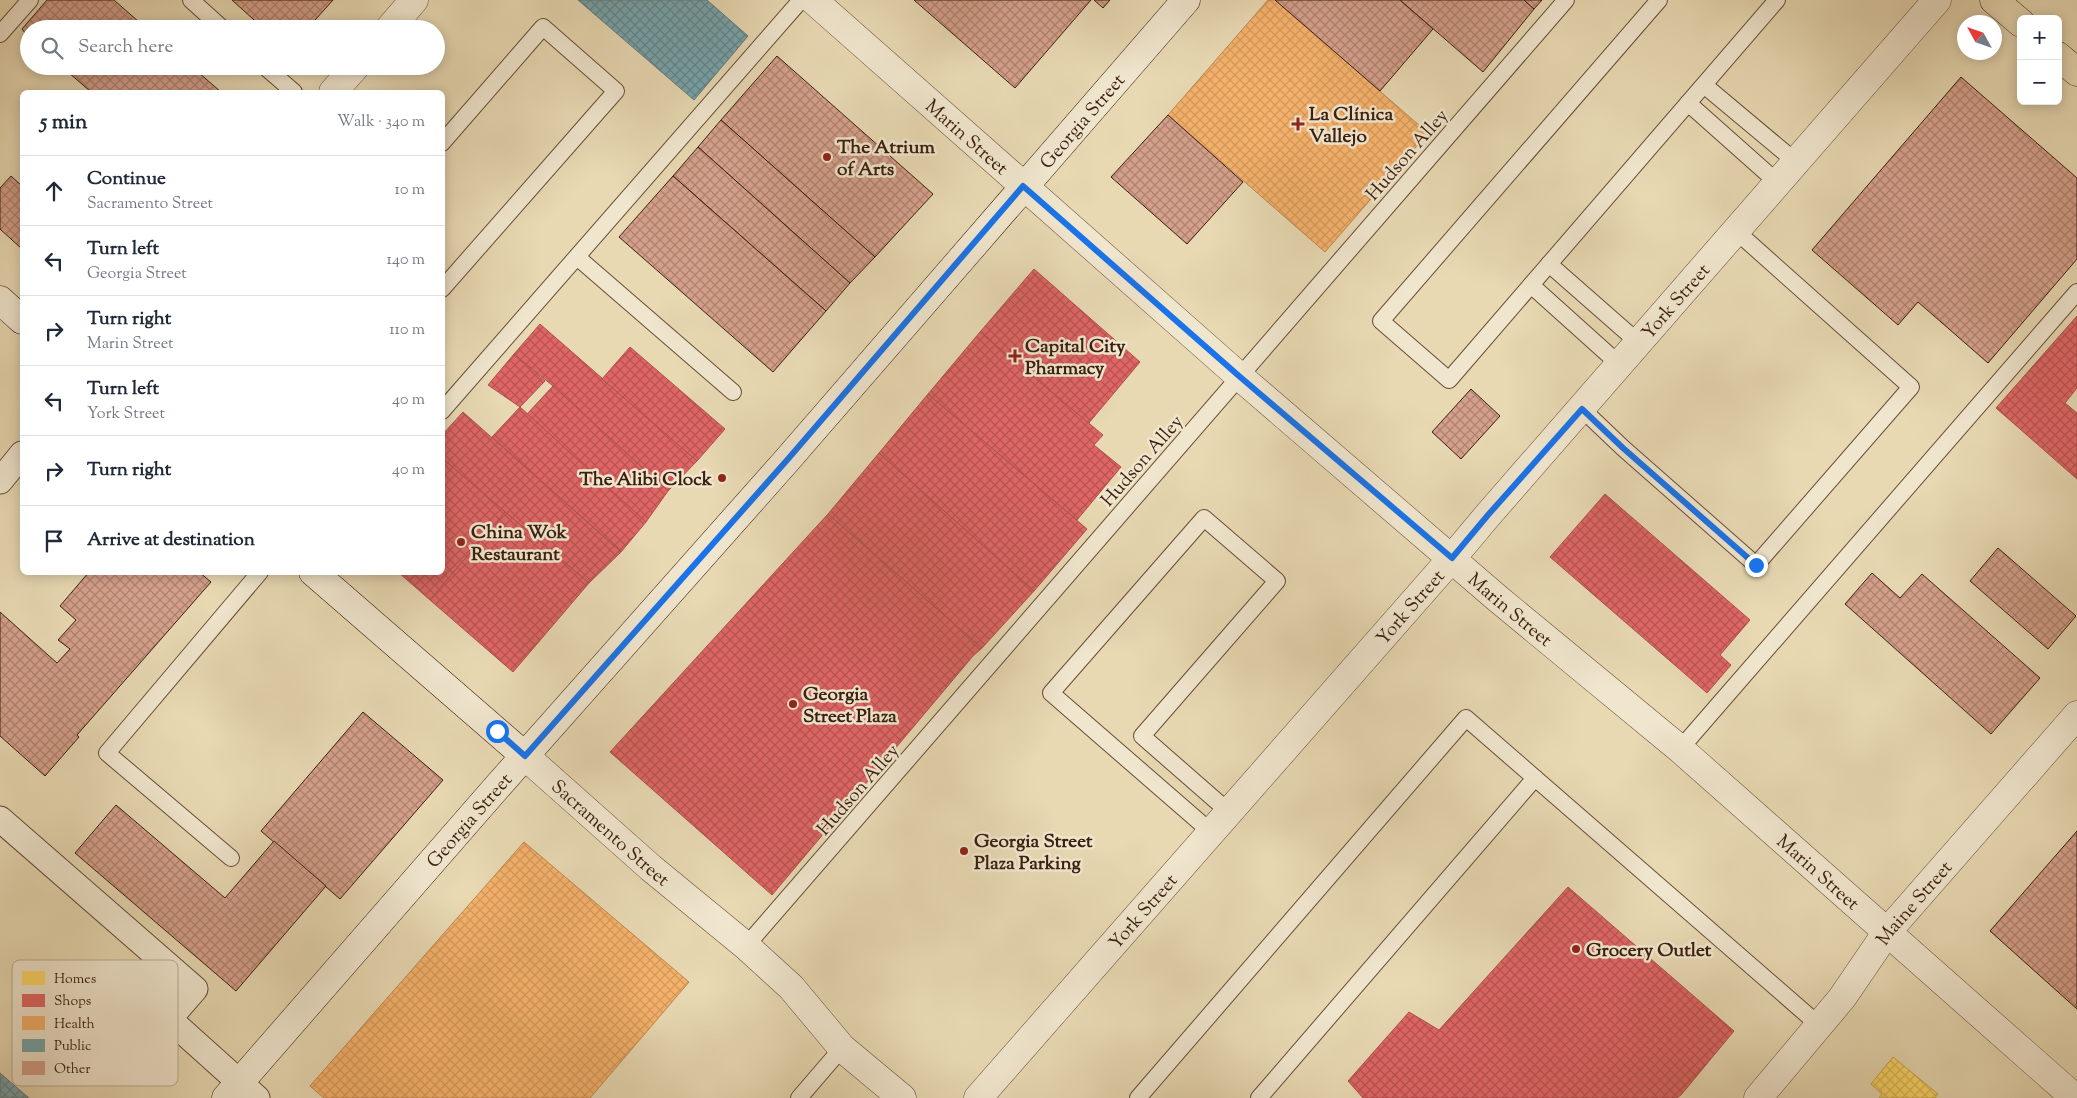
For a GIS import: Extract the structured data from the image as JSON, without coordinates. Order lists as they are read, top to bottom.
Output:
{
  "streets": {
    "street": [
      "Georgia Street",
      "Marin Street",
      "York Street",
      "Sacramento Street",
      "Maine Street"
    ],
    "lane": ["Hudson Alley"]
  },
  "crossings": [
    ["Georgia Street", "Marin Street"],
    ["Georgia Street", "Sacramento Street"],
    ["Marin Street", "Hudson Alley"],
    ["Marin Street", "York Street"],
    ["Marin Street", "Maine Street"],
    ["Hudson Alley", "Sacramento Street"]
  ],
  "places": {
    "health": ["La Clínica Vallejo", "Capital City Pharmacy"],
    "other": [
      "The Atrium of Arts",
      "The Alibi Clock",
      "China Wok Restaurant",
      "Georgia Street Plaza",
      "Georgia Street Plaza Parking",
      "Grocery Outlet"
    ]
  },
  "legend": [
    "Homes",
    "Shops",
    "Health",
    "Public",
    "Other"
  ],
  "north": "top left",
  "page": {
    "map_buttons": ["+", "−"],
    "search": "Search here",
    "heading": ["5 min", "Walk · 340 m"],
    "list": [
      ["Continue", "Sacramento Street", "10 m"],
      ["Turn left", "Georgia Street", "140 m"],
      ["Turn right", "Marin Street", "110 m"],
      ["Turn left", "York Street", "40 m"],
      ["Turn right", "40 m"],
      "Arrive at destination"
    ]
  }
}
